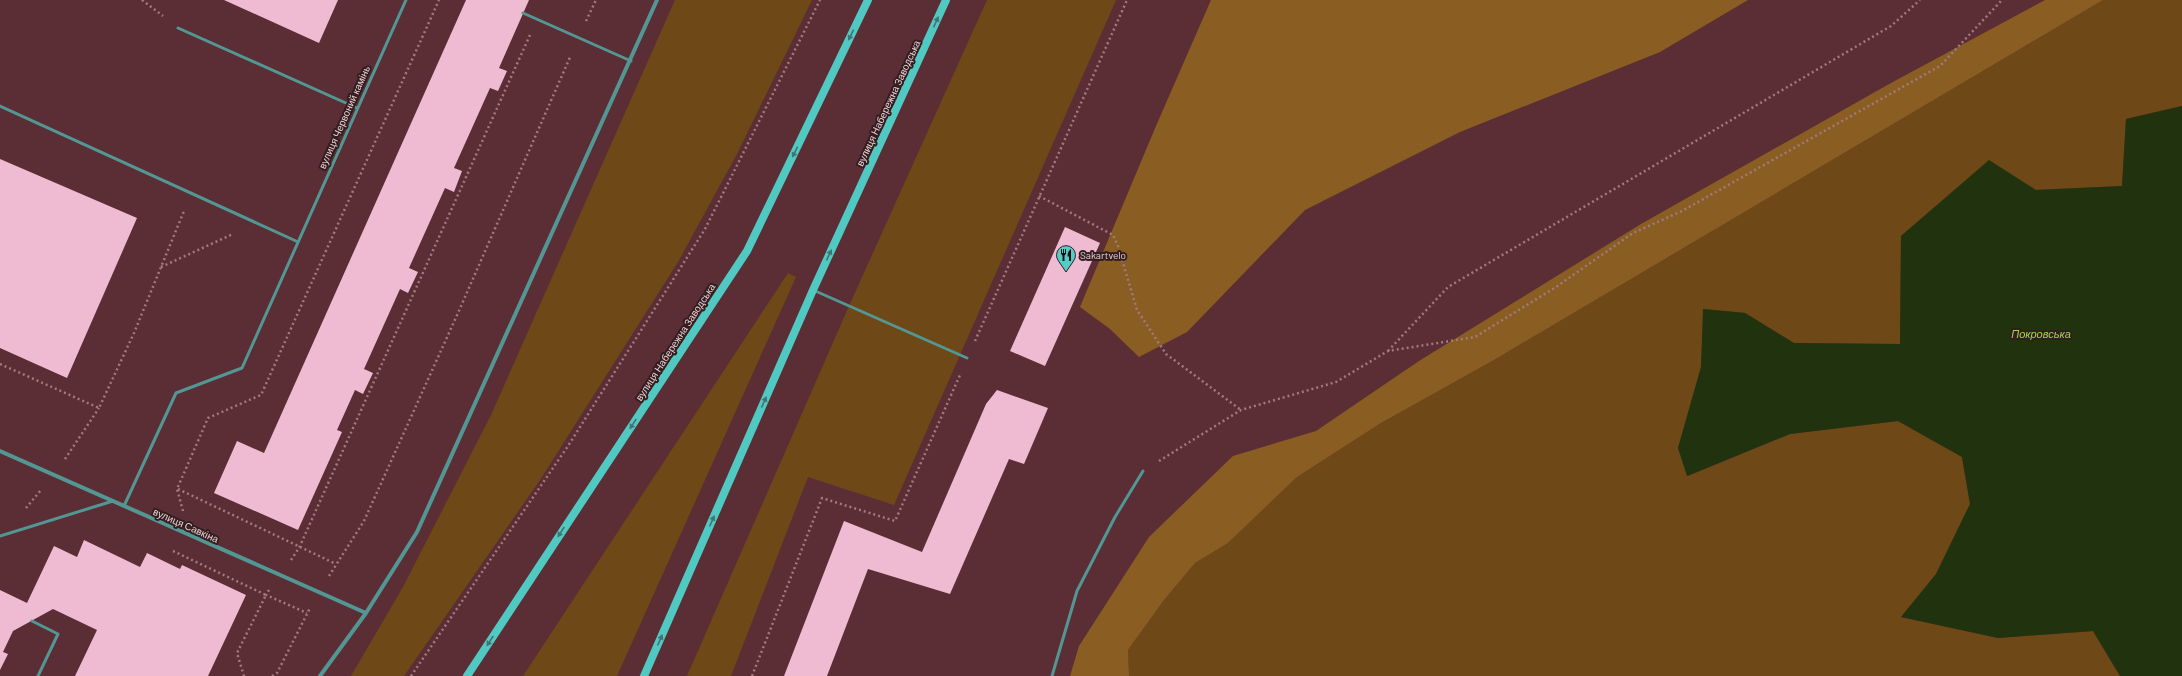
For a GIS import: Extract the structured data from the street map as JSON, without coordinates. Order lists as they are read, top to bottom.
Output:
{
  "streets": {
    "main road": ["вулиця Набережна Заводська"],
    "street": ["вулиця Савкіна"],
    "lane": ["вулиця Червоний камінь"]
  },
  "crossings": [
    ["вулиця Червоний камінь", "вулиця Савкіна"]
  ],
  "water": ["Покровська"],
  "places": {
    "restaurant": ["Sakartvelo"]
  }
}
